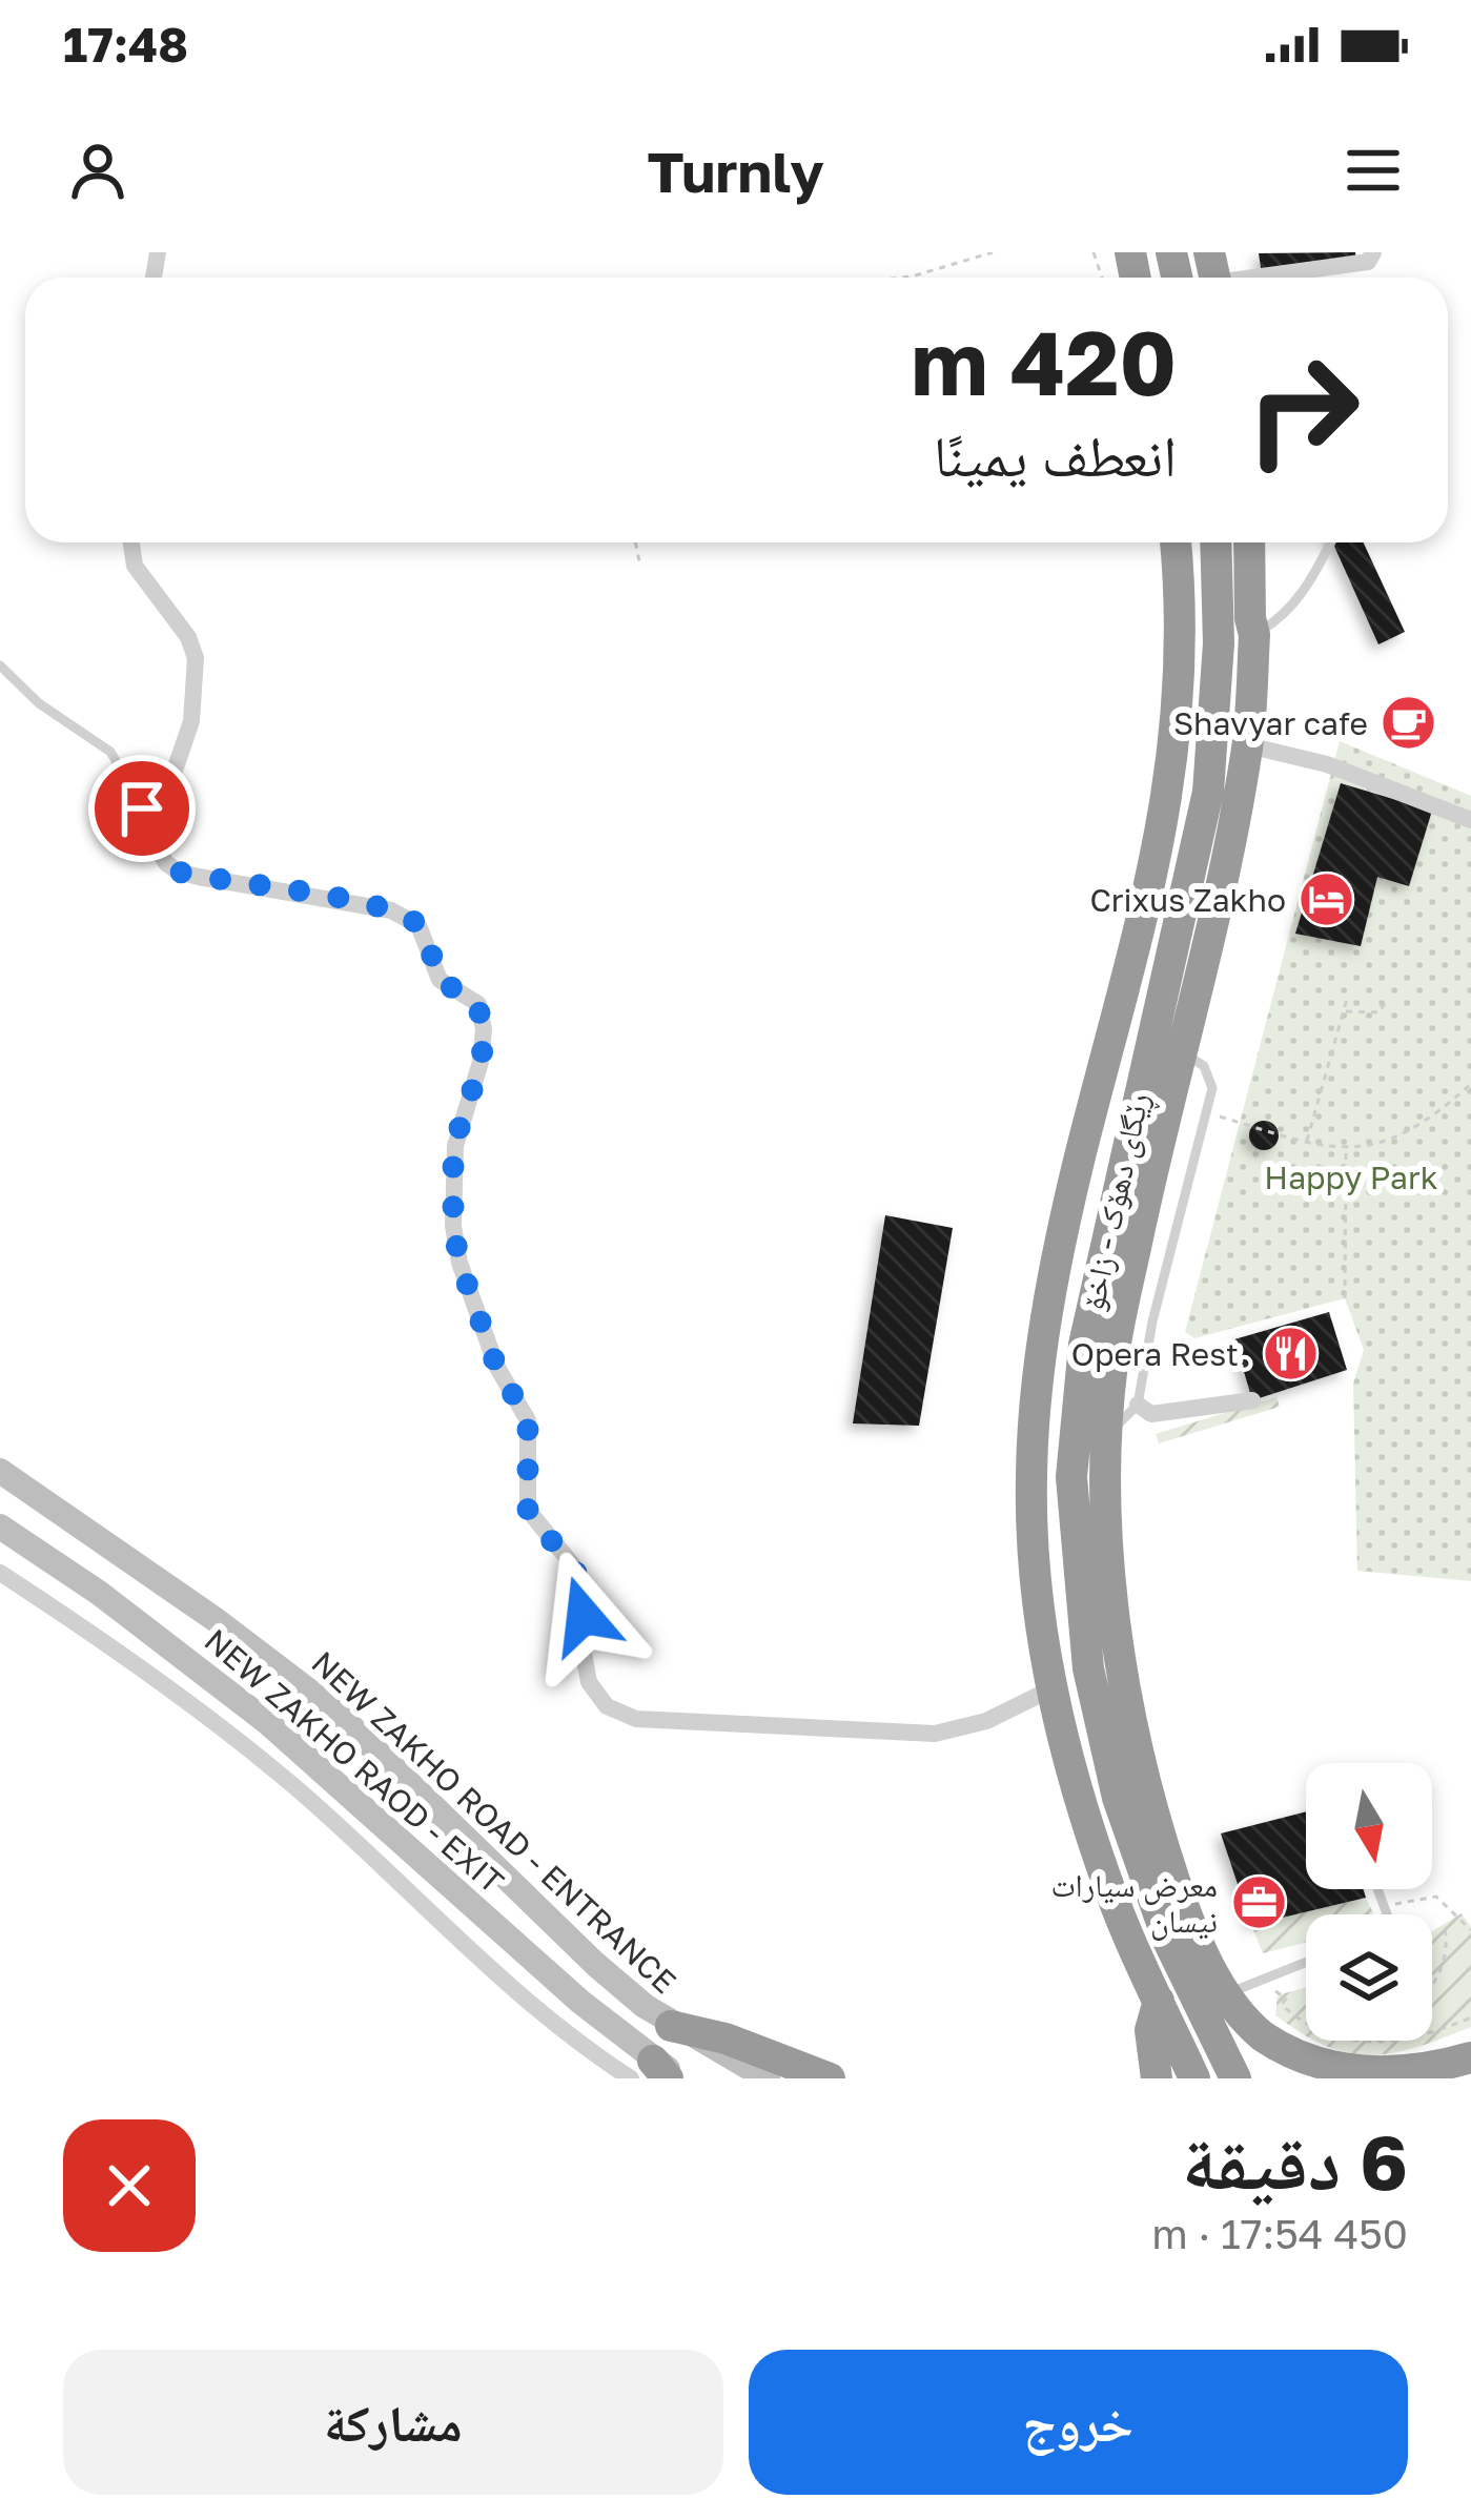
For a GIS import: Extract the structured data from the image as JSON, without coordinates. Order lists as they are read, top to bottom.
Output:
{
  "streets": {
    "highway": ["ڕێگای دهۆک - زاخۆ"],
    "main road": ["NEW ZAKHO RAOD - EXIT", "NEW ZAKHO ROAD - ENTRANCE"]
  },
  "parks": ["Happy Park"],
  "places": {
    "cafe": ["Shavyar cafe"],
    "hotel": ["Crixus Zakho"],
    "restaurant": ["Opera Rest."],
    "office": ["معرض سيارات نيسان"]
  },
  "north": "bottom",
  "page": {
    "status": "17:48",
    "header": "Turnly",
    "turn": ["420 m", "انعطف يمينًا"],
    "heading": ["6 دقيقة", "450 m · 17:54"],
    "buttons": ["خروج", "مشاركة"]
  }
}
